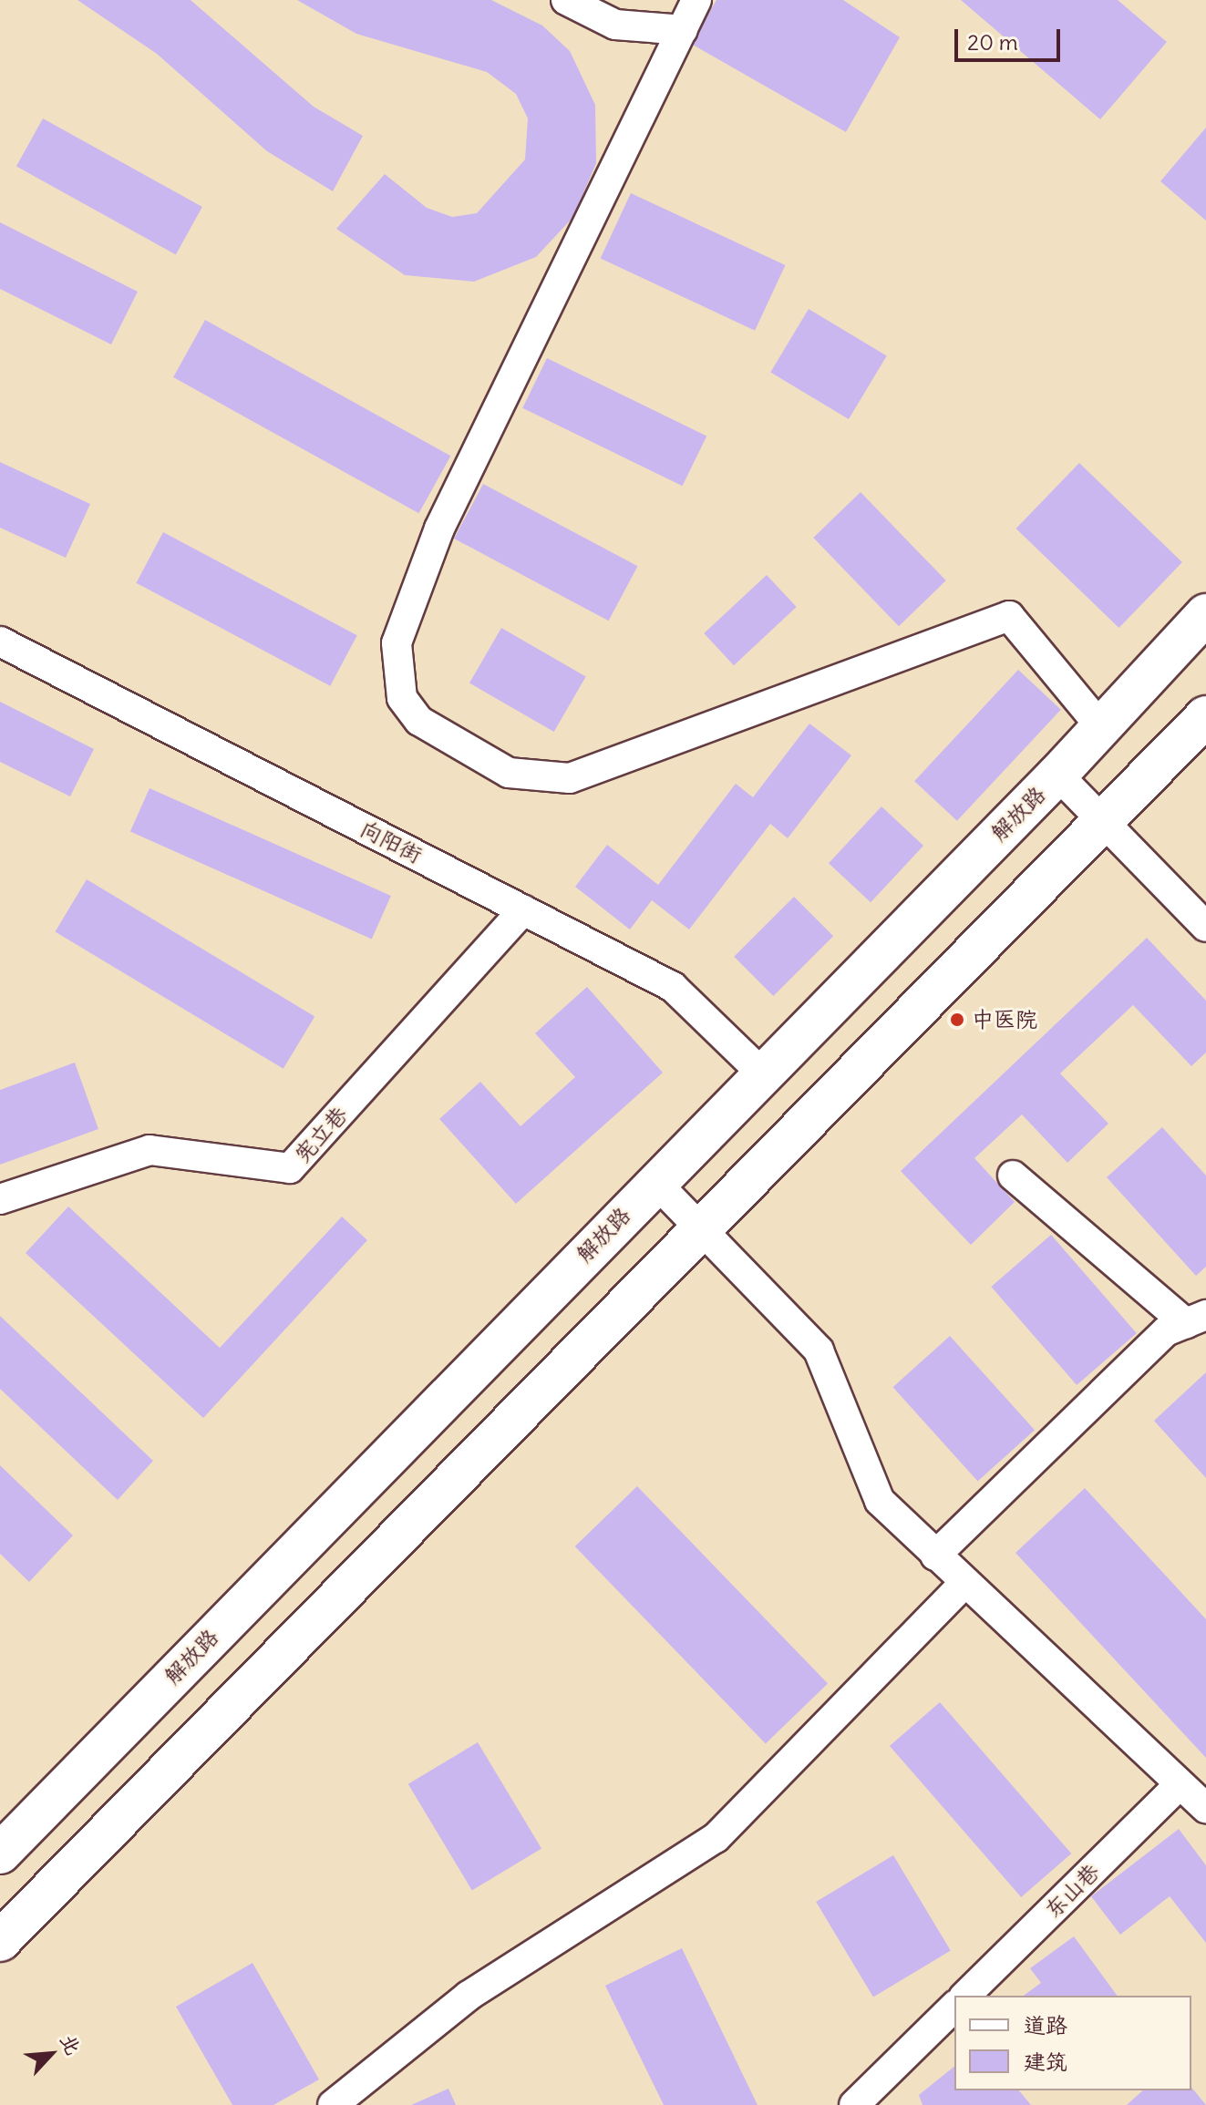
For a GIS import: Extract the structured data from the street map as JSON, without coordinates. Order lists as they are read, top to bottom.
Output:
{
  "streets": {
    "main road": ["解放路"],
    "street": ["向阳街", "宪立巷", "东山巷"]
  },
  "crossings": [
    ["解放路", "向阳街"],
    ["向阳街", "宪立巷"]
  ],
  "places": ["中医院"],
  "legend": ["道路", "建筑"],
  "scale_bar": "20 m",
  "north": "top right"
}
